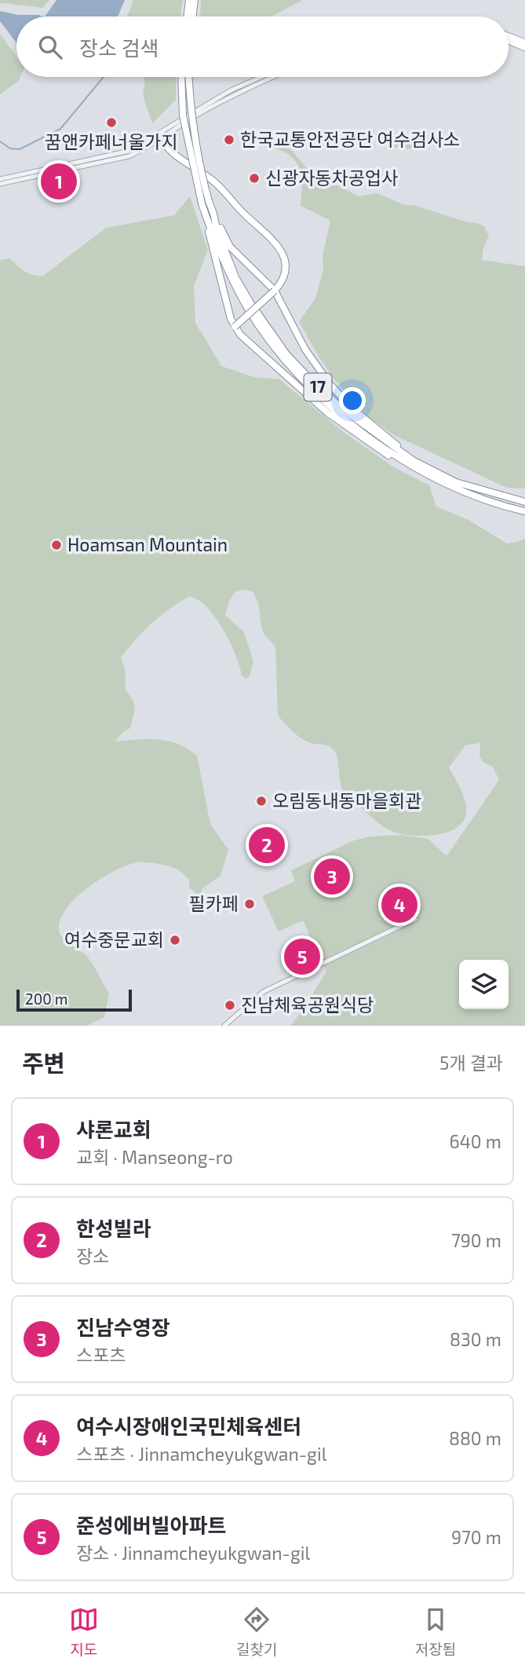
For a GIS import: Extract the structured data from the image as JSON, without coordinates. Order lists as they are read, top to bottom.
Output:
{
  "streets": {
    "highway": ["17"]
  },
  "places": [
    "꿈앤카페너울가지",
    "한국교통안전공단 여수검사소",
    "신광자동차공업사",
    "Hoamsan Mountain",
    "오림동내동마을회관",
    "필카페",
    "여수중문교회",
    "진남체육공원식당"
  ],
  "scale_bar": "200 m",
  "page": {
    "search": "장소 검색",
    "pins": [
      "1",
      "2",
      "3",
      "4",
      "5"
    ],
    "scale": "200 m",
    "heading": ["주변", "5개 결과"],
    "list": [
      {
        "mark": "1",
        "name": "샤론교회",
        "note": "교회 · Manseong-ro",
        "value": "640 m"
      },
      {
        "mark": "2",
        "name": "한성빌라",
        "note": "장소",
        "value": "790 m"
      },
      {
        "mark": "3",
        "name": "진남수영장",
        "note": "스포츠",
        "value": "830 m"
      },
      {
        "mark": "4",
        "name": "여수시장애인국민체육센터",
        "note": "스포츠 · Jinnamcheyukgwan-gil",
        "value": "880 m"
      },
      {
        "mark": "5",
        "name": "준성에버빌아파트",
        "note": "장소 · Jinnamcheyukgwan-gil",
        "value": "970 m"
      }
    ],
    "nav": ["지도", "길찾기", "저장됨"]
  }
}
